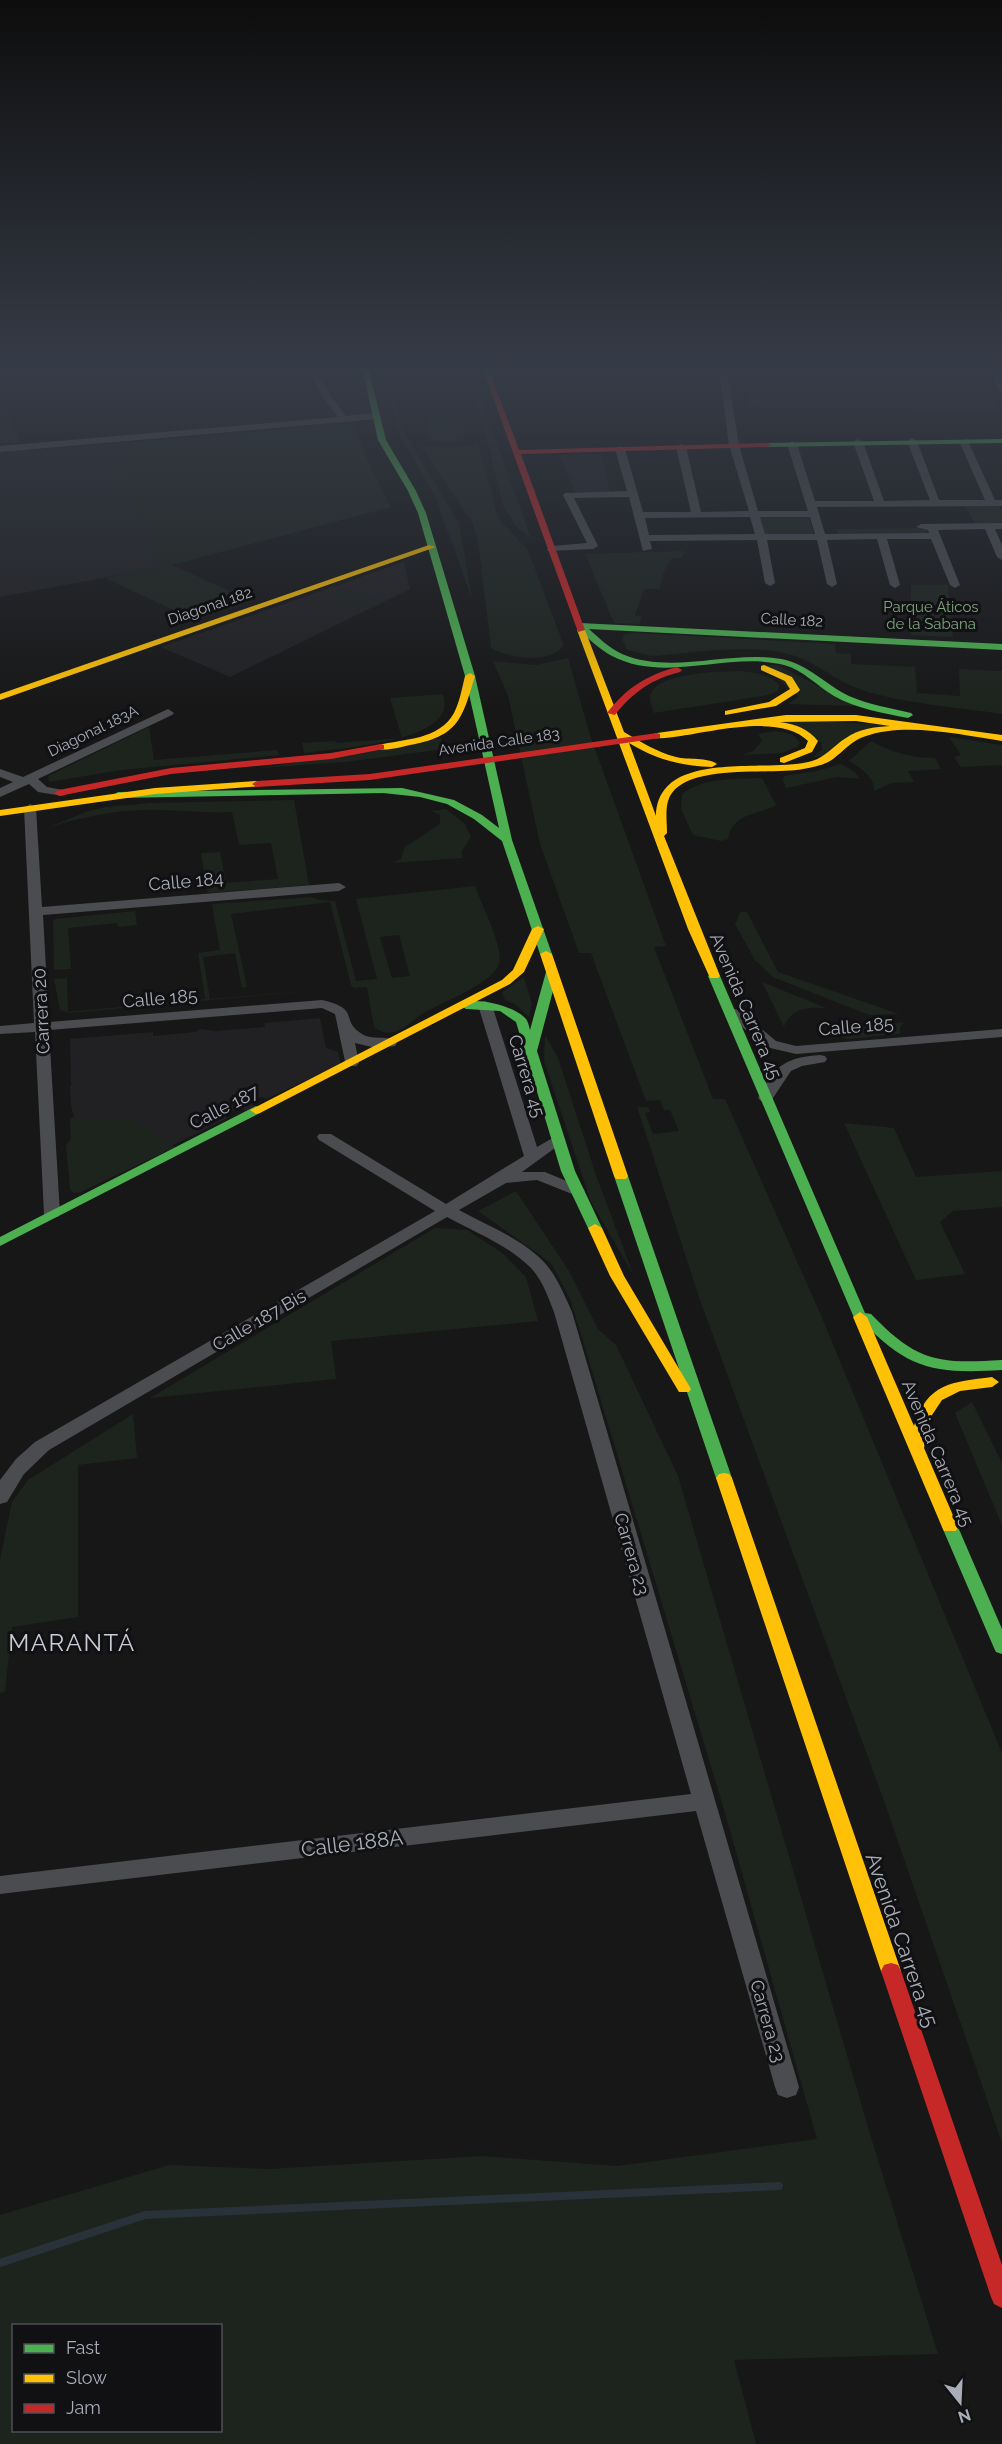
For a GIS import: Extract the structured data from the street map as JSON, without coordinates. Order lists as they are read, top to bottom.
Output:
{
  "streets": {
    "main road": [
      "Diagonal 182",
      "Calle 182",
      "Avenida Calle 183",
      "Avenida Carrera 45",
      "Calle 187"
    ],
    "street": [
      "Diagonal 183A",
      "Calle 184",
      "Calle 185",
      "Carrera 20",
      "Carrera 45",
      "Calle 187 Bis",
      "Carrera 23",
      "Calle 188A"
    ]
  },
  "crossings": [
    ["Diagonal 182", "Avenida Carrera 45"],
    ["Calle 182", "Avenida Carrera 45"],
    ["Avenida Calle 183", "Carrera 20"],
    ["Calle 184", "Carrera 20"],
    ["Calle 185", "Avenida Carrera 45"],
    ["Calle 185", "Carrera 20"],
    ["Avenida Carrera 45", "Calle 187"],
    ["Avenida Carrera 45", "Calle 187 Bis"],
    ["Carrera 20", "Calle 187"],
    ["Carrera 45", "Calle 187"],
    ["Carrera 45", "Calle 187 Bis"],
    ["Calle 187 Bis", "Carrera 23"],
    ["Carrera 23", "Calle 188A"]
  ],
  "districts": ["MARANTÁ"],
  "parks": ["Parque Áticos de la Sabana"],
  "legend": ["Fast", "Slow", "Jam"],
  "north": "bottom"
}
